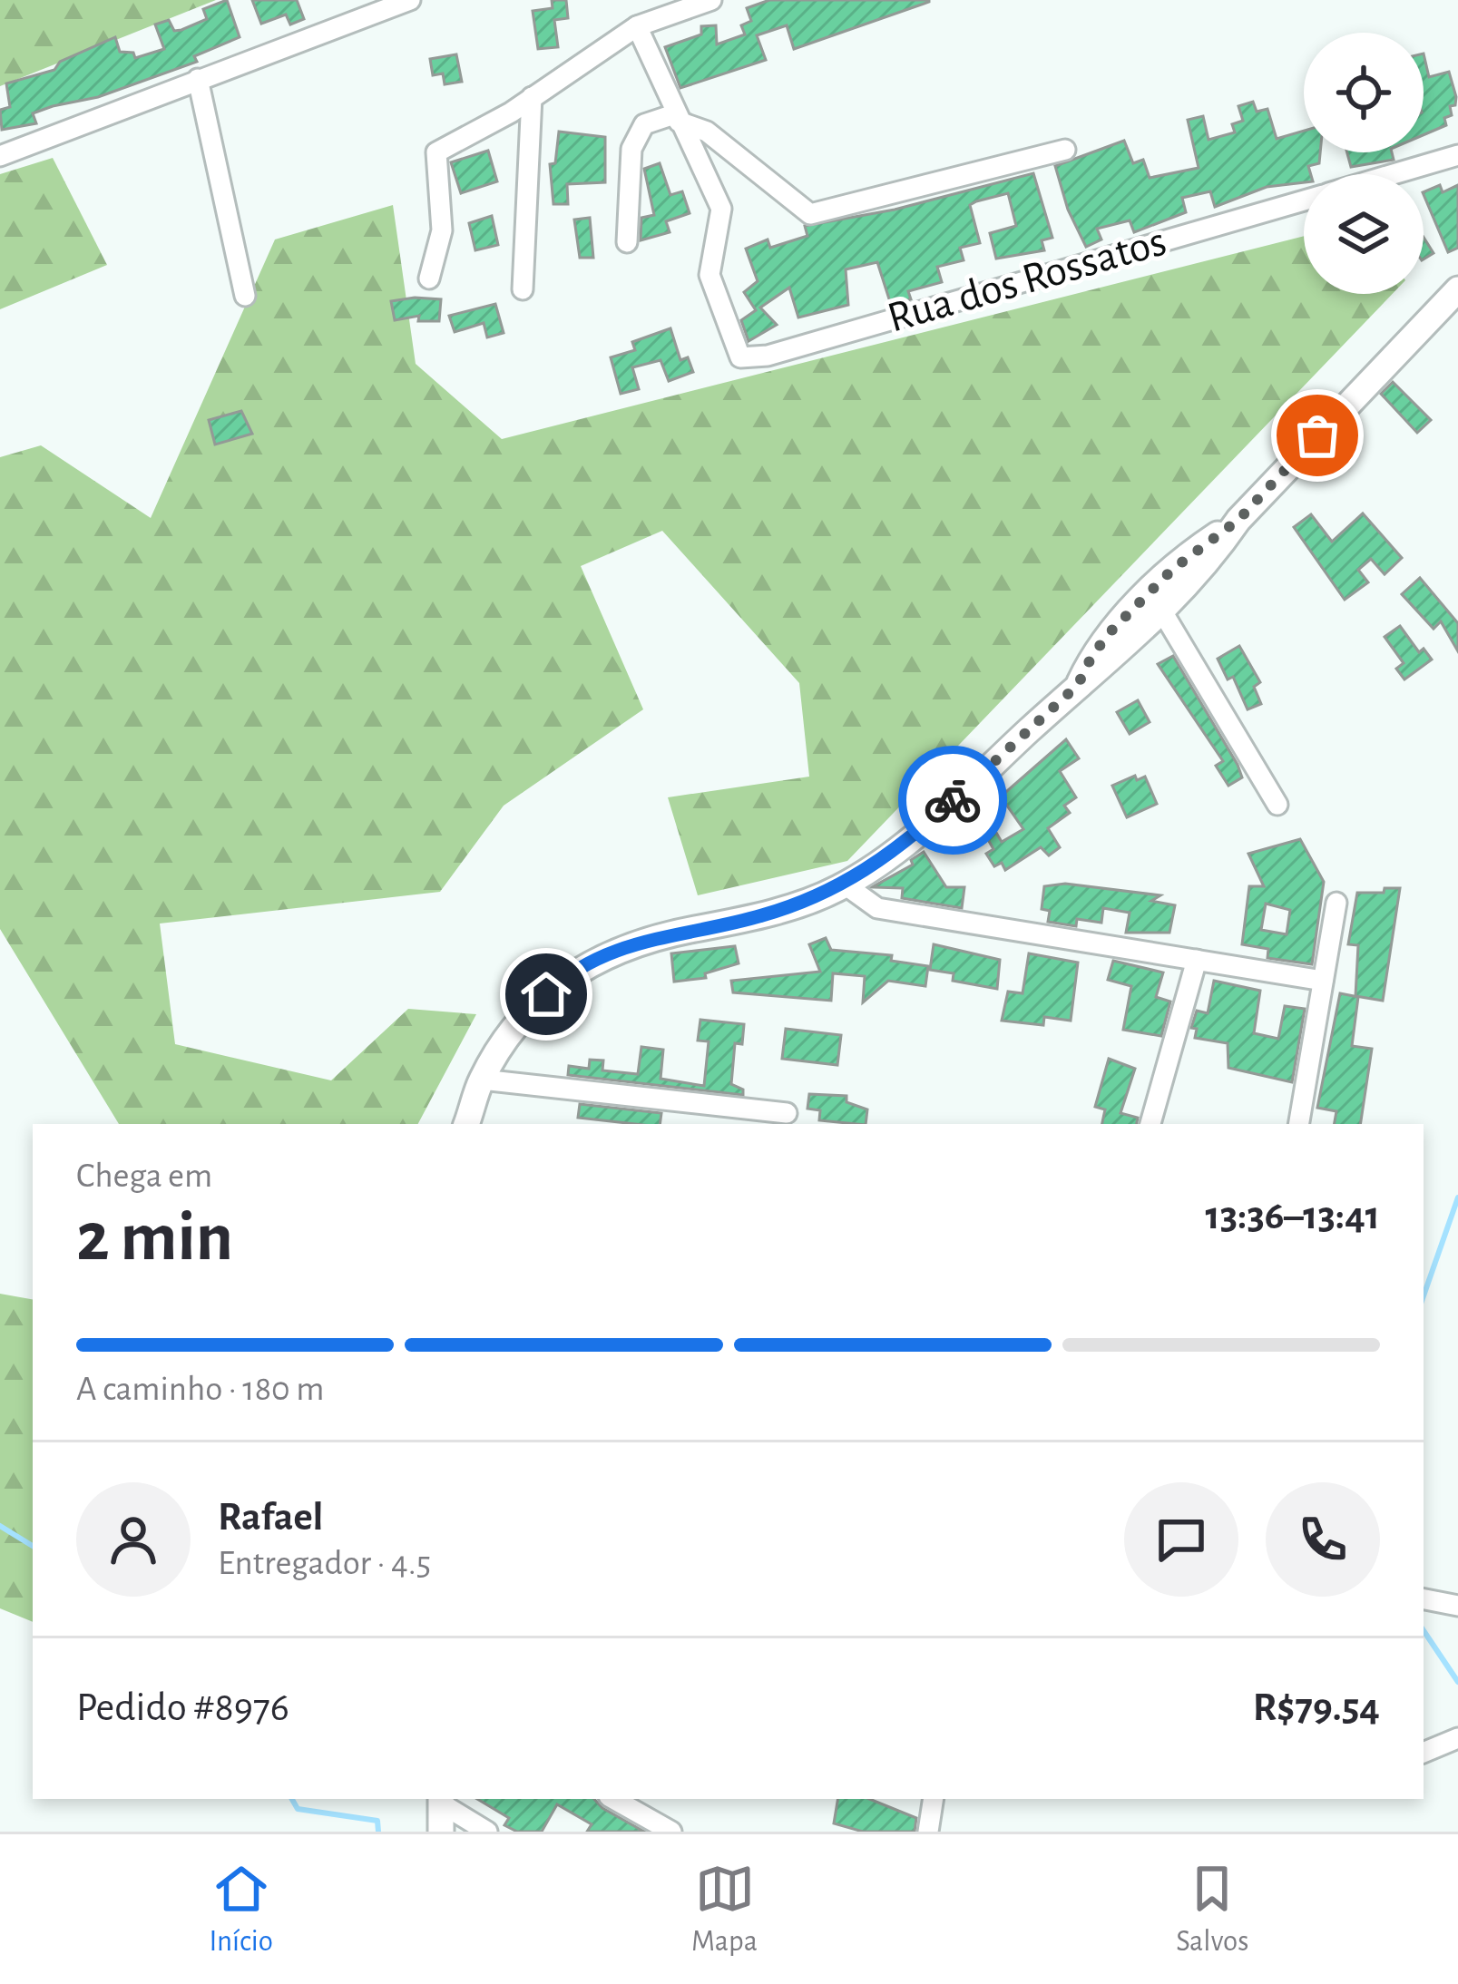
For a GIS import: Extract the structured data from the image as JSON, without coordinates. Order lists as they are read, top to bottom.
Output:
{
  "streets": {
    "street": ["Rua dos Rossatos"]
  },
  "page": {
    "heading": ["2 min", "Chega em", "13:36–13:41"],
    "panel": [
      "Rafael",
      "Entregador · 4.5",
      "Pedido #8976",
      "R$79.54"
    ],
    "bar": "A caminho · 180 m",
    "tabs": ["Início", "Mapa", "Salvos"]
  }
}
